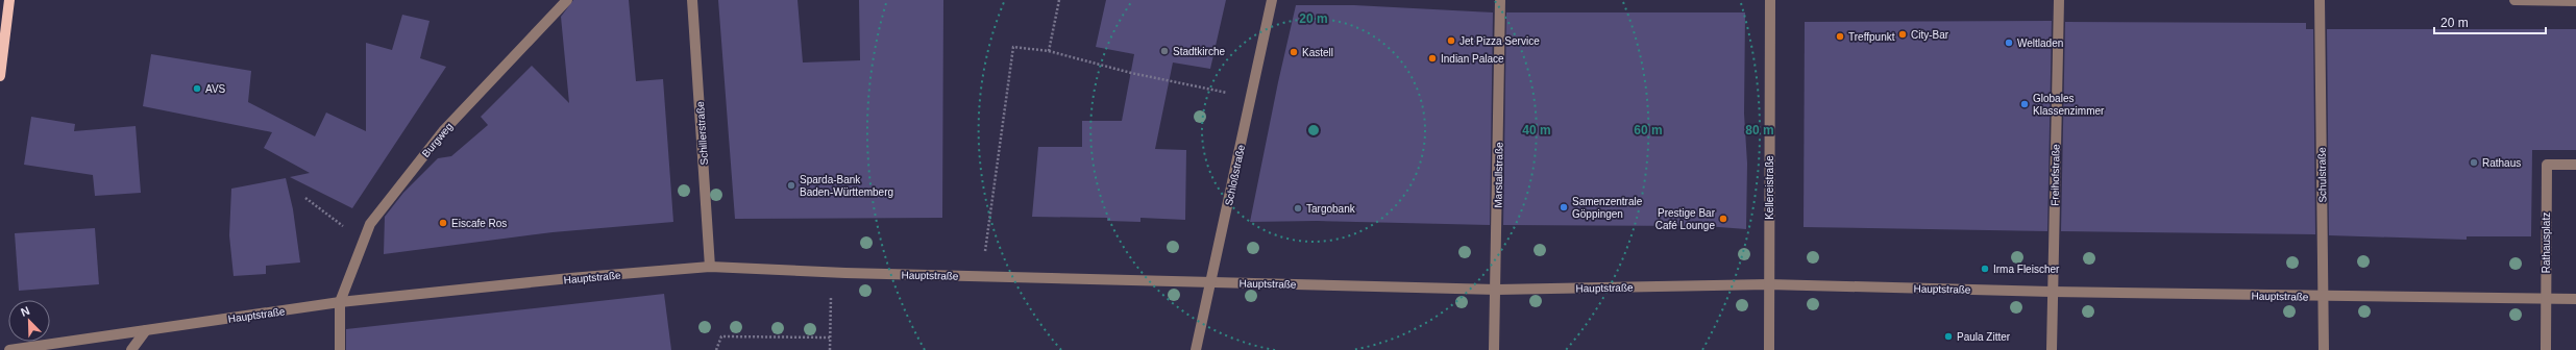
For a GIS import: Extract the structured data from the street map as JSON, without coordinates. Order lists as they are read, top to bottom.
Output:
{
  "streets": {
    "street": [
      "Schillerstraße",
      "Burgweg",
      "Schloßstraße",
      "Marstallstraße",
      "Freihofstraße",
      "Schulstraße",
      "Kellereistraße",
      "Rathausplatz",
      "Hauptstraße"
    ]
  },
  "crossings": [
    ["Schillerstraße", "Hauptstraße"],
    ["Burgweg", "Hauptstraße"],
    ["Schloßstraße", "Hauptstraße"],
    ["Marstallstraße", "Hauptstraße"],
    ["Freihofstraße", "Hauptstraße"],
    ["Schulstraße", "Hauptstraße"],
    ["Kellereistraße", "Hauptstraße"],
    ["Rathausplatz", "Hauptstraße"]
  ],
  "places": [
    "City-Bar",
    "Treffpunkt",
    "Jet Pizza Service",
    "Weltladen",
    "Stadtkirche",
    "Kastell",
    "Indian Palace",
    "AVS",
    "Globales Klassenzimmer",
    "Rathaus",
    "Sparda-Bank Baden-Württemberg",
    "Samenzentrale Göppingen",
    "Targobank",
    "Prestige Bar Café Lounge",
    "Eiscafe Ros",
    "Irma Fleischer",
    "Paula Zitter"
  ],
  "scale_bar": "20 m",
  "north": "top left",
  "rings": [
    "20 m",
    "40 m",
    "60 m",
    "80 m"
  ]
}
